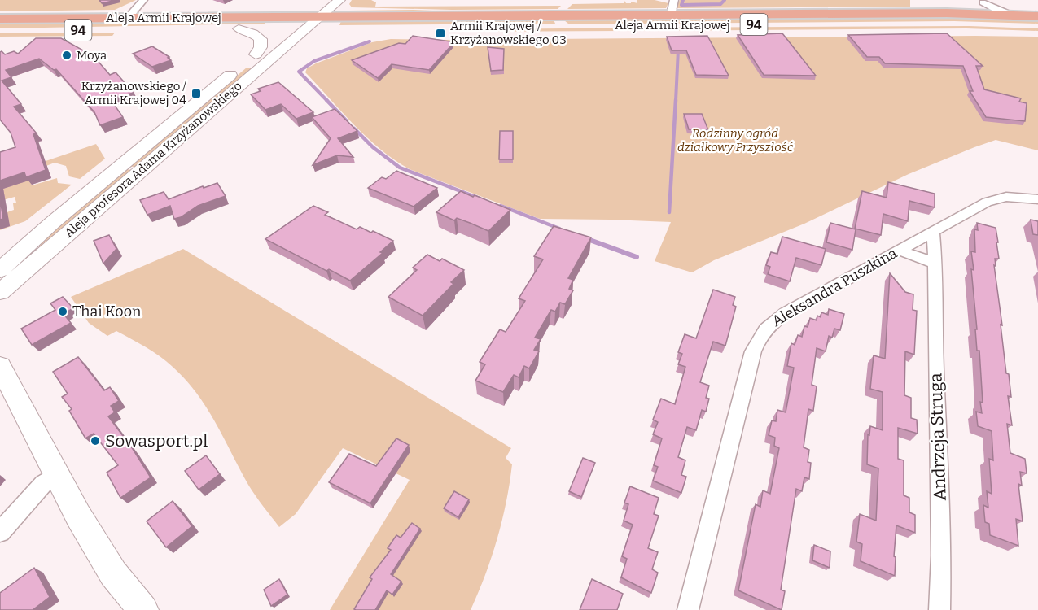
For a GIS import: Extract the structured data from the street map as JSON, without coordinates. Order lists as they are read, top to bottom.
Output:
{
  "streets": {
    "main road": ["Aleja Armii Krajowej", "94"],
    "street": ["Aleja profesora Adama Krzyżanowskiego", "Aleksandra Puszkina", "Andrzeja Struga"]
  },
  "crossings": [
    ["Aleja Armii Krajowej", "Aleja profesora Adama Krzyżanowskiego"],
    ["Aleksandra Puszkina", "Andrzeja Struga"]
  ],
  "parks": ["Rodzinny ogród działkowy Przyszłość"],
  "places": {
    "transit": ["Armii Krajowej / Krzyżanowskiego 03", "Krzyżanowskiego / Armii Krajowej 04"],
    "other": ["Moya", "Thai Koon", "Sowasport.pl"]
  }
}
